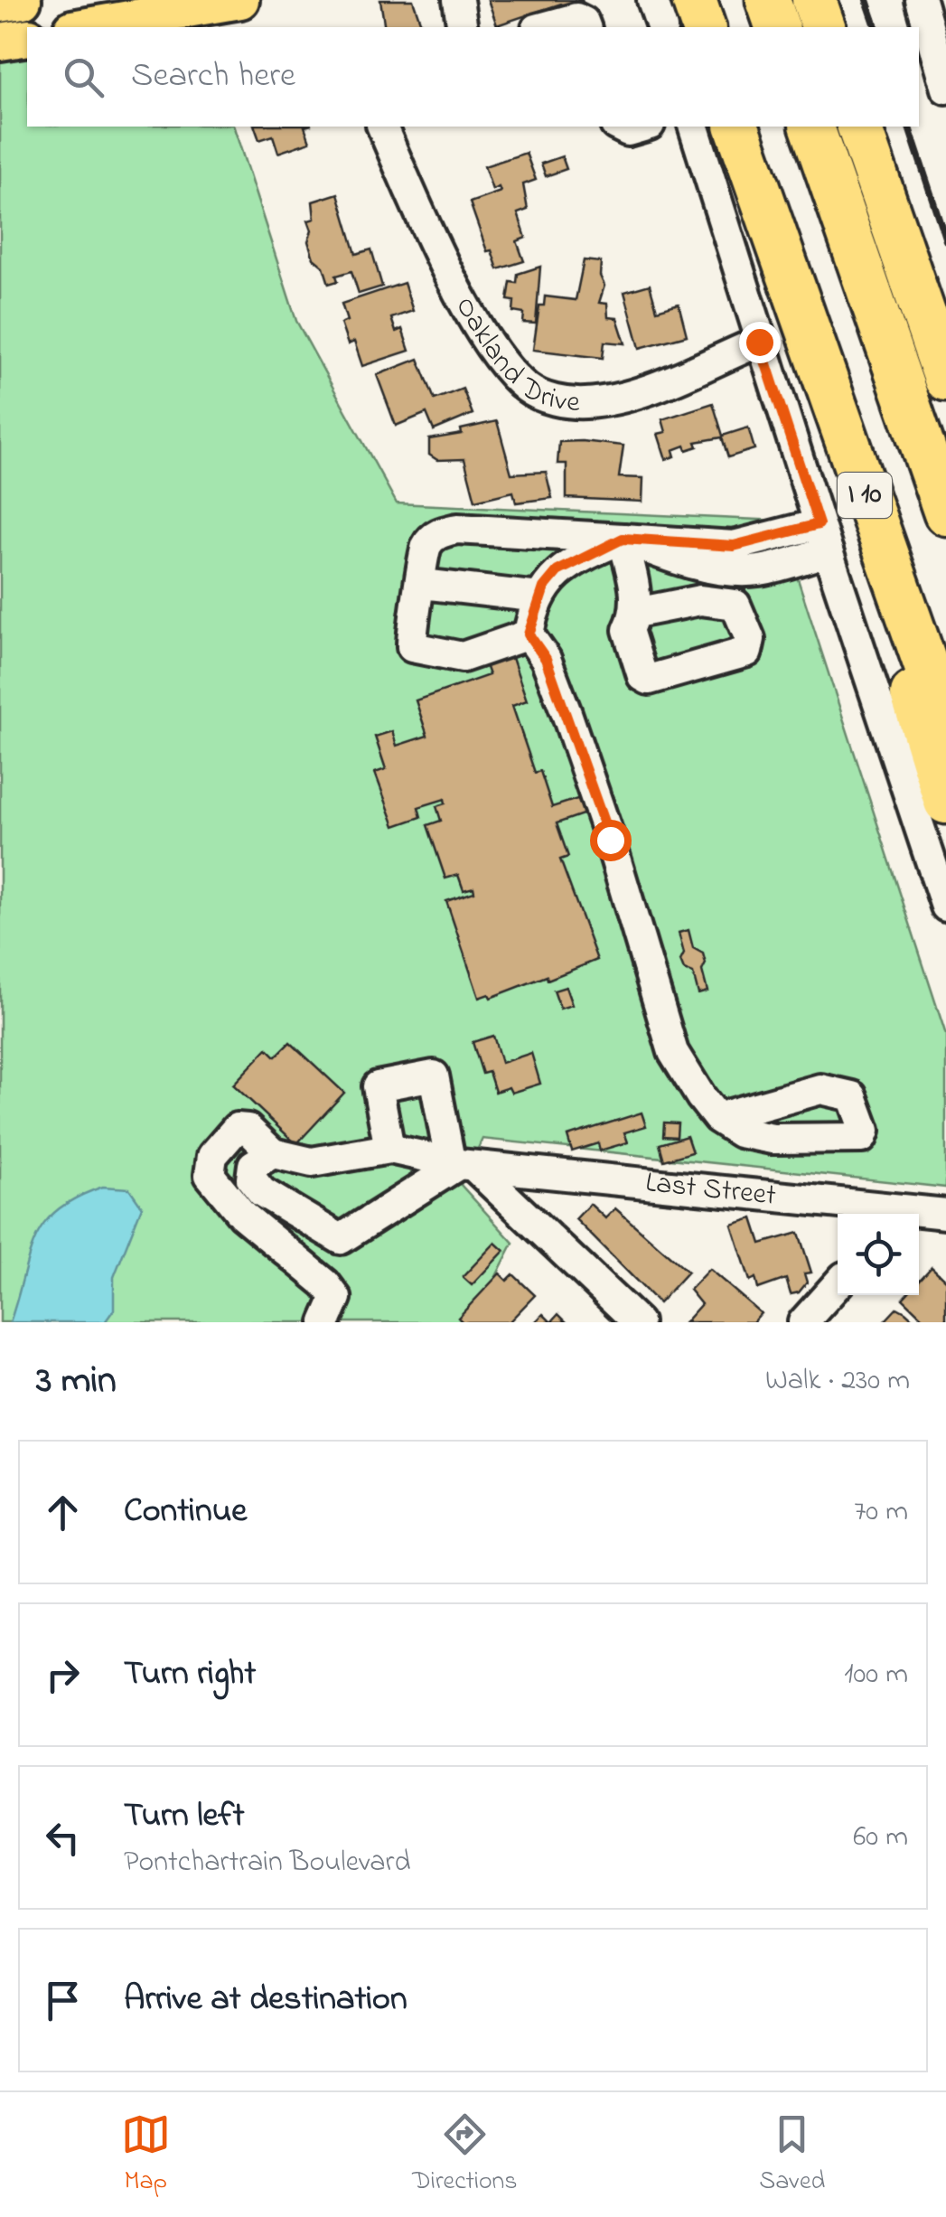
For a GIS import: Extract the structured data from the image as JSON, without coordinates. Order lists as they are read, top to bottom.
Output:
{
  "streets": {
    "highway": ["I 10"],
    "street": ["Oakland Drive", "Last Street"]
  },
  "page": {
    "search": "Search here",
    "heading": ["3 min", "Walk · 230 m"],
    "list": [
      ["Continue", "70 m"],
      ["Turn right", "100 m"],
      ["Turn left", "Pontchartrain Boulevard", "60 m"],
      "Arrive at destination"
    ],
    "nav": ["Map", "Directions", "Saved"]
  }
}
